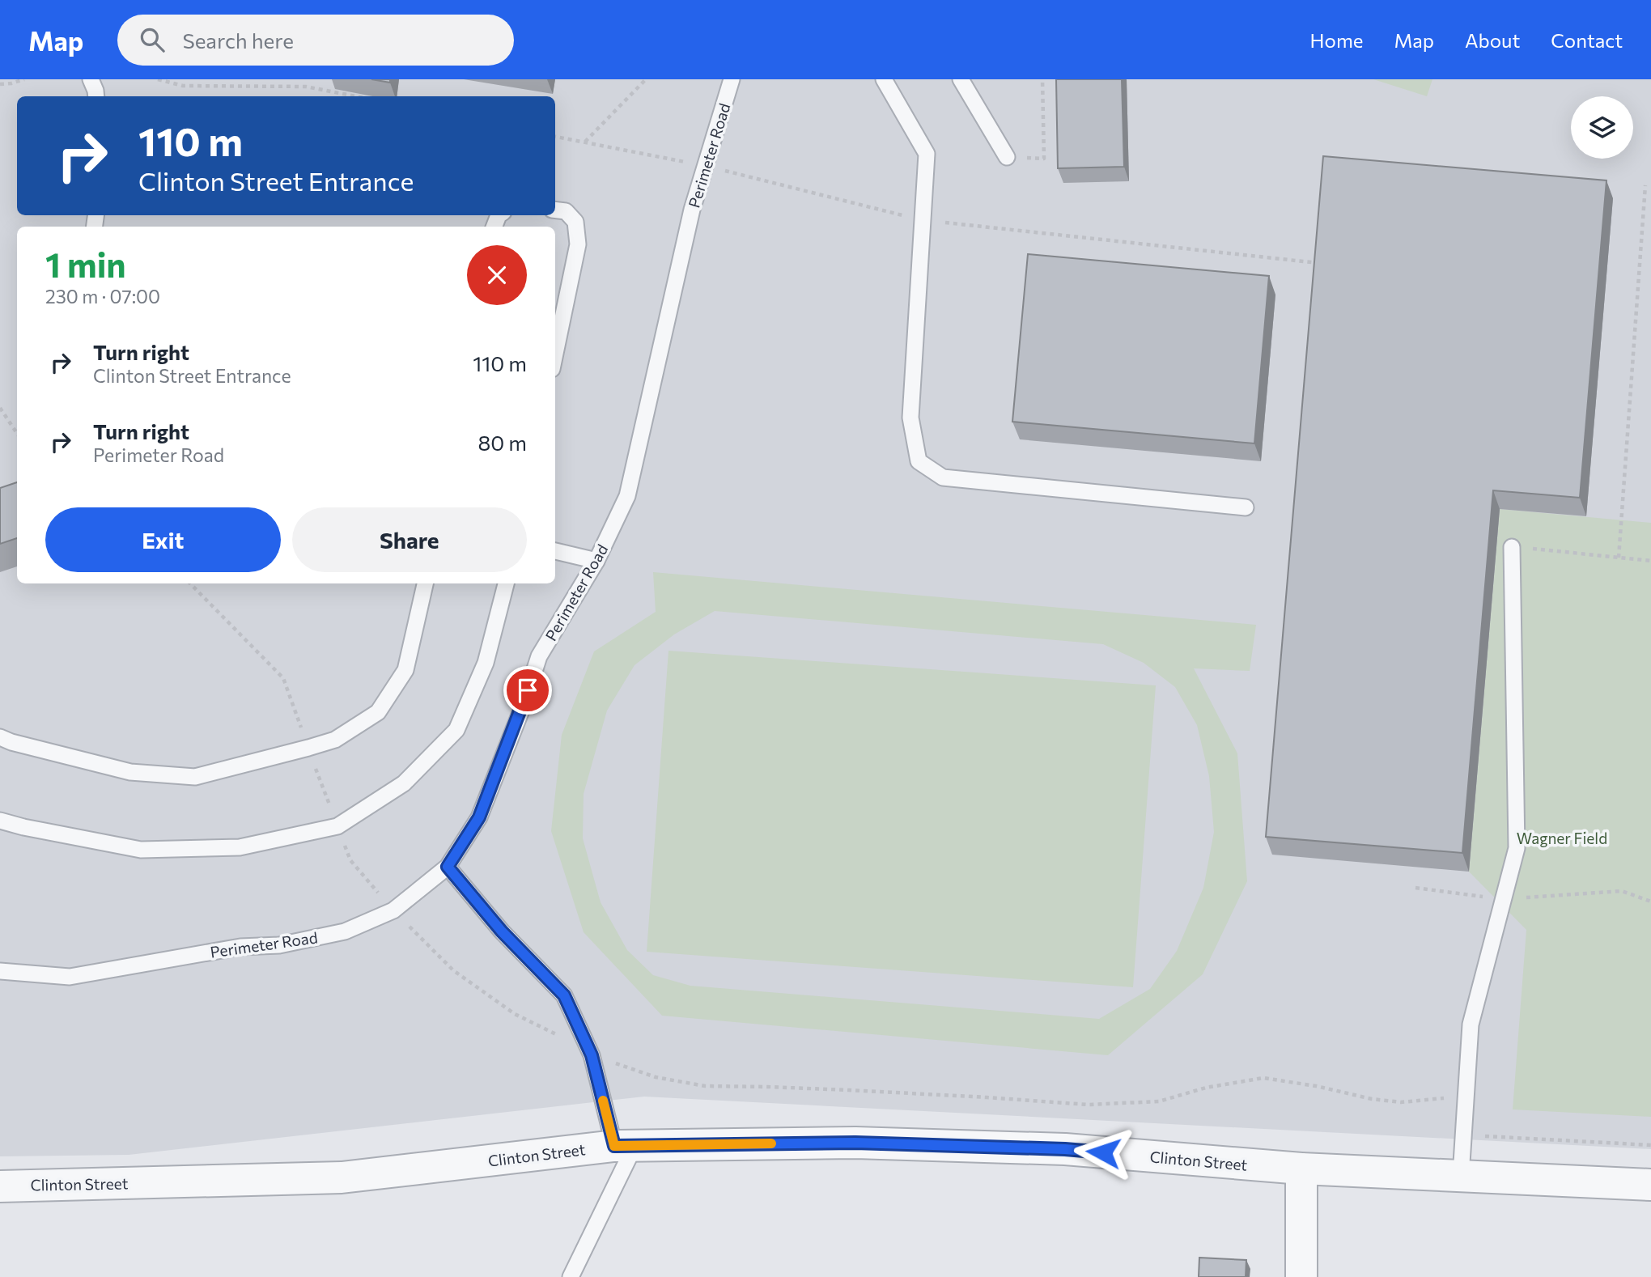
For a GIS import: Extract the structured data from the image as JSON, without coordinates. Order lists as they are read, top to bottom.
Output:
{
  "streets": {
    "street": ["Clinton Street"],
    "lane": ["Perimeter Road"]
  },
  "parks": ["Wagner Field"],
  "page": {
    "header": "Map",
    "search": "Search here",
    "nav": [
      "Home",
      "Map",
      "About",
      "Contact"
    ],
    "turn": ["110 m", "Clinton Street Entrance"],
    "heading": ["1 min", "230 m · 07:00"],
    "list": [
      {
        "name": "Turn right",
        "note": "Clinton Street Entrance",
        "value": "110 m"
      },
      {
        "name": "Turn right",
        "note": "Perimeter Road",
        "value": "80 m"
      }
    ],
    "buttons": ["Exit", "Share"]
  }
}
